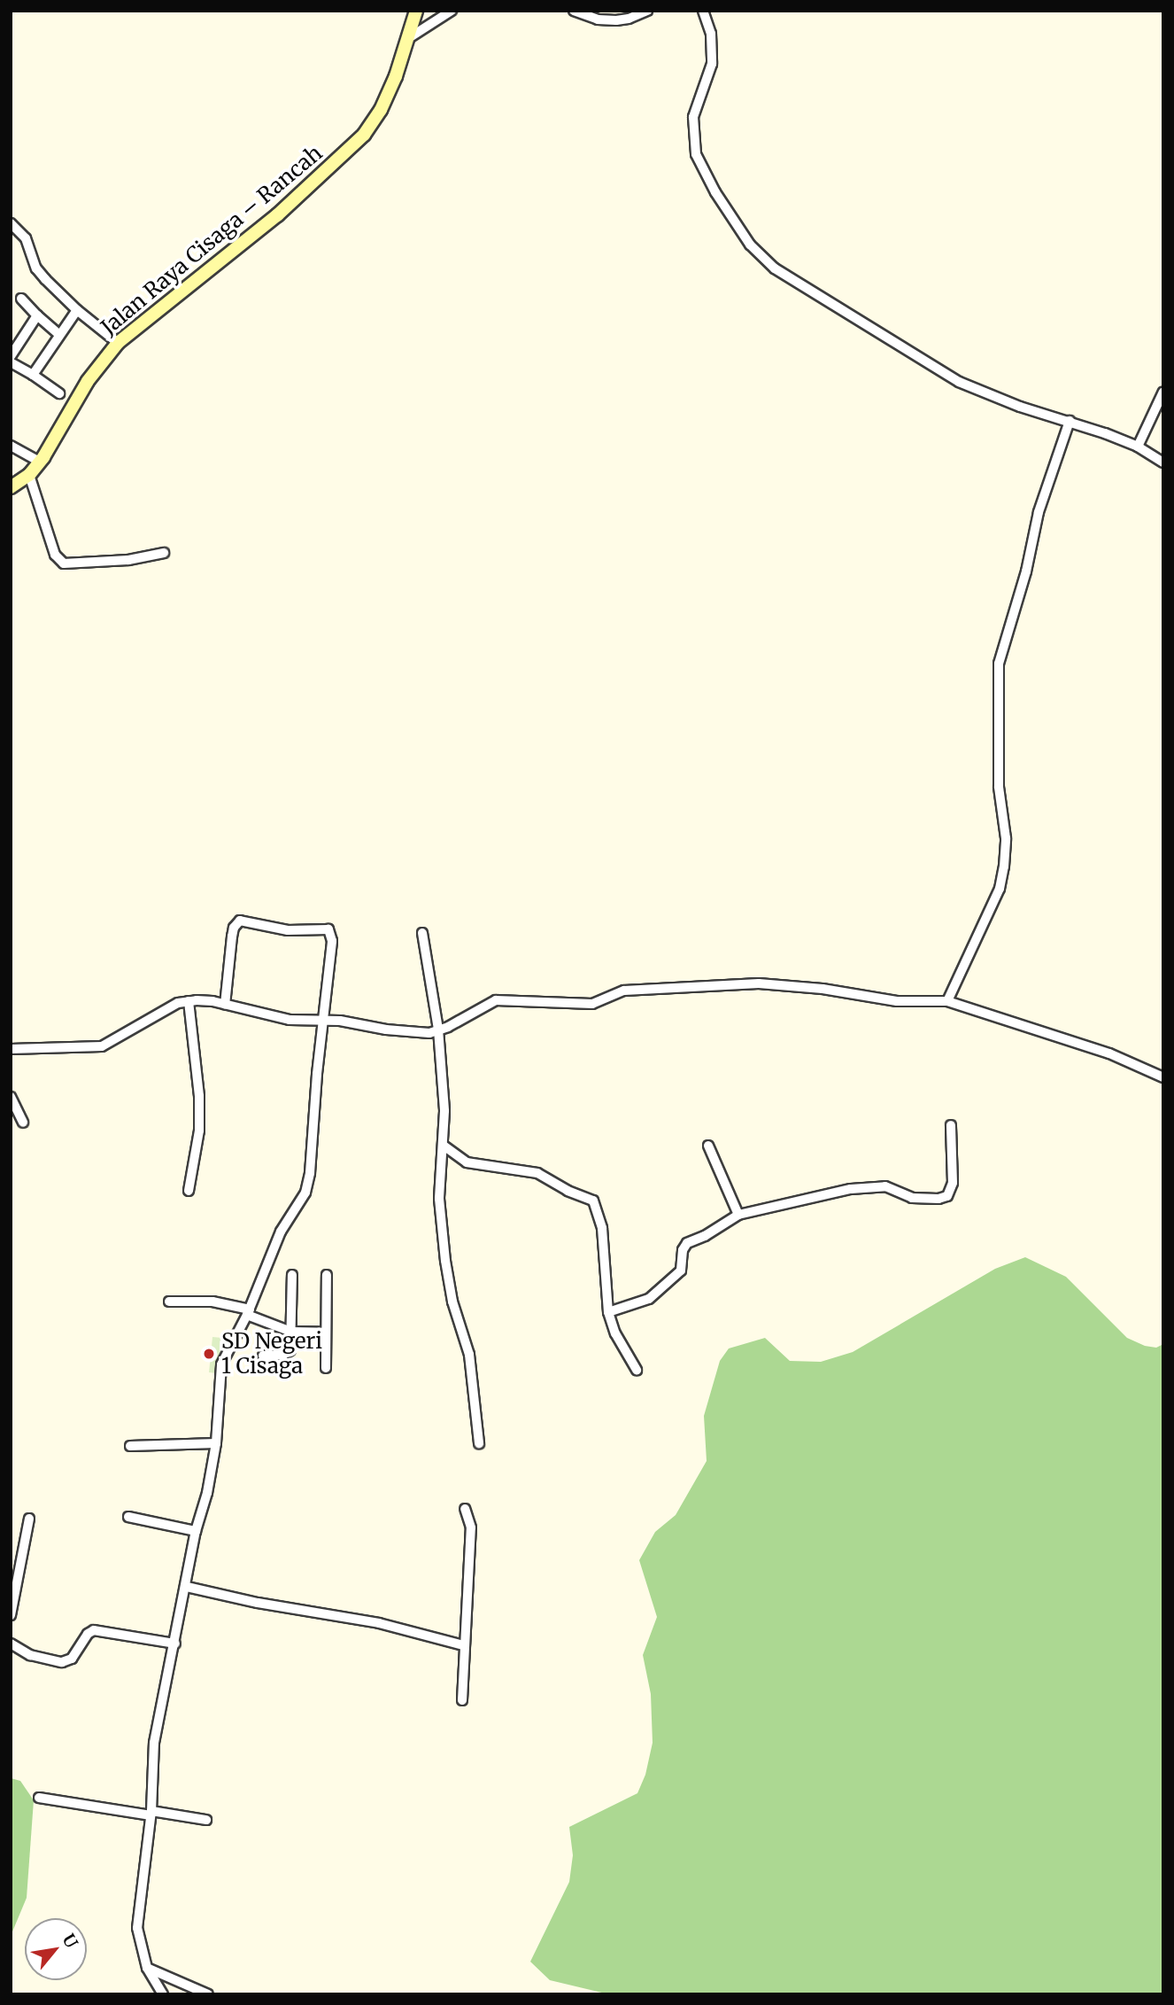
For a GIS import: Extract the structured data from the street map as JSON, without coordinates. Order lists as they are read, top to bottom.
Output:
{
  "streets": {
    "main road": ["Jalan Raya Cisaga – Rancah"]
  },
  "places": ["SD Negeri 1 Cisaga"],
  "north": "top right"
}
